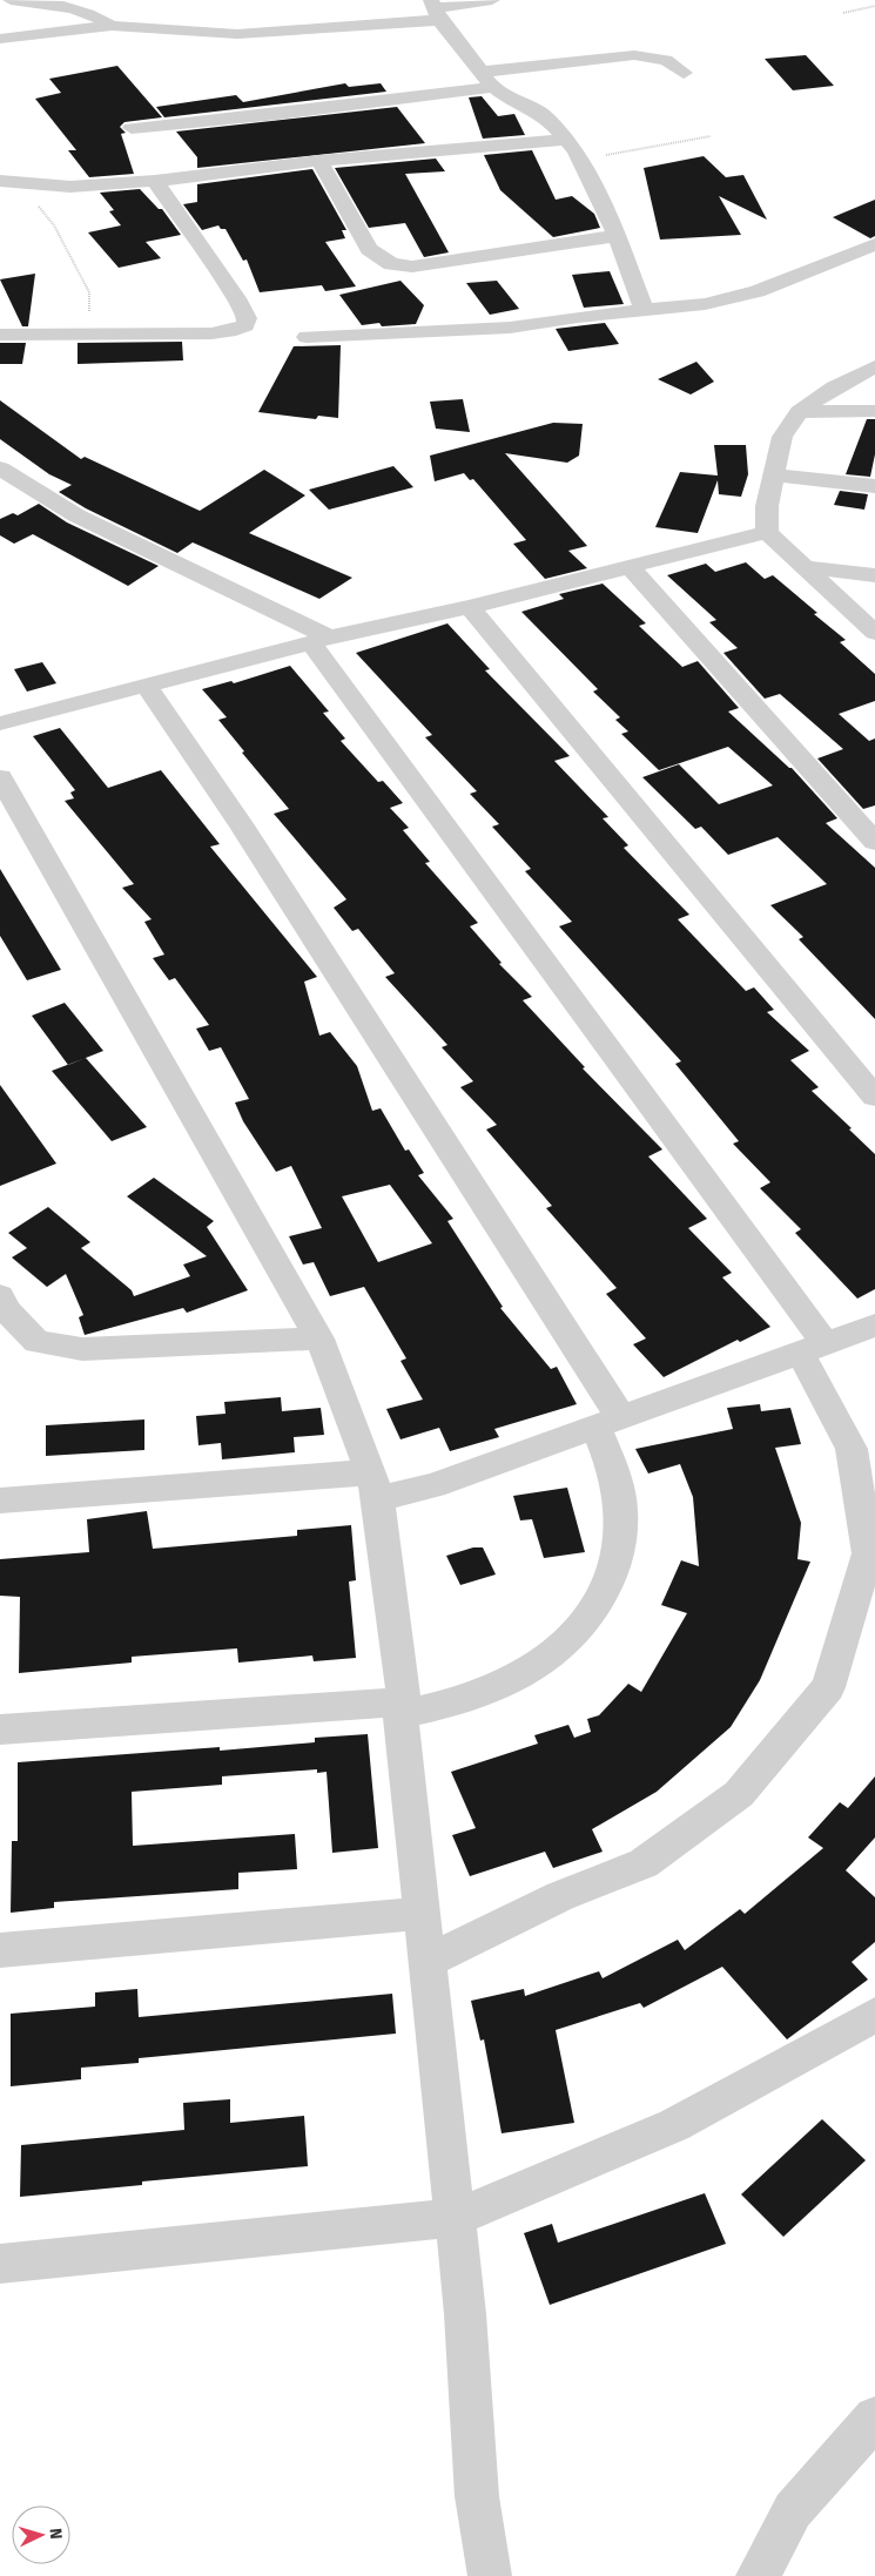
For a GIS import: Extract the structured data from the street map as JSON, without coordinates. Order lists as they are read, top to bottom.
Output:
{
  "north": "right"
}
